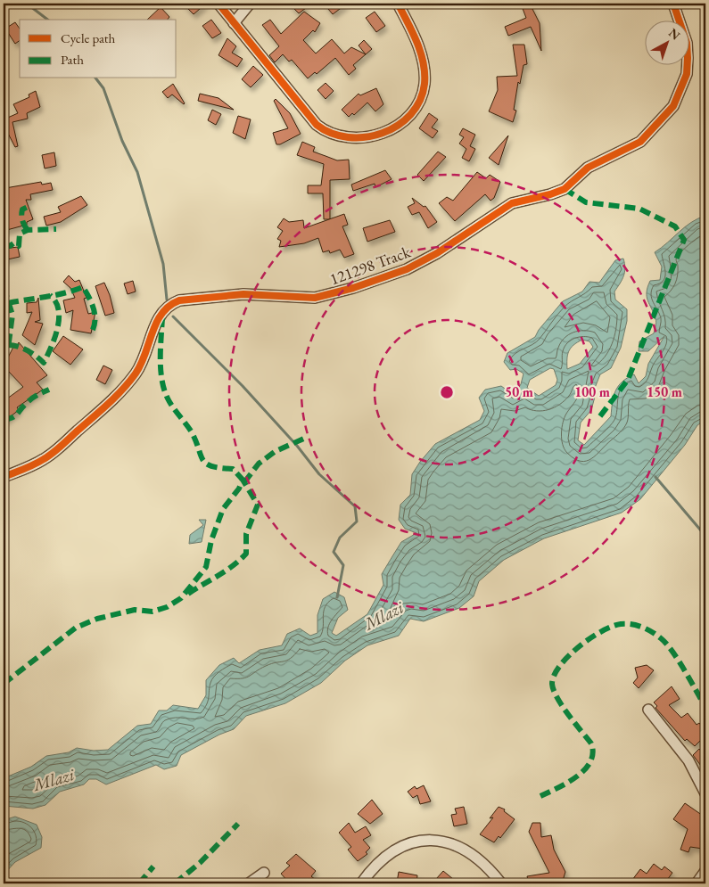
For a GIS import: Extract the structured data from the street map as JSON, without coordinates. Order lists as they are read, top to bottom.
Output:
{
  "streets": {
    "street": ["121298 Track"]
  },
  "water": ["Mlazi"],
  "legend": ["Cycle path", "Path"],
  "north": "top right",
  "rings": ["50 m", "100 m", "150 m"]
}
